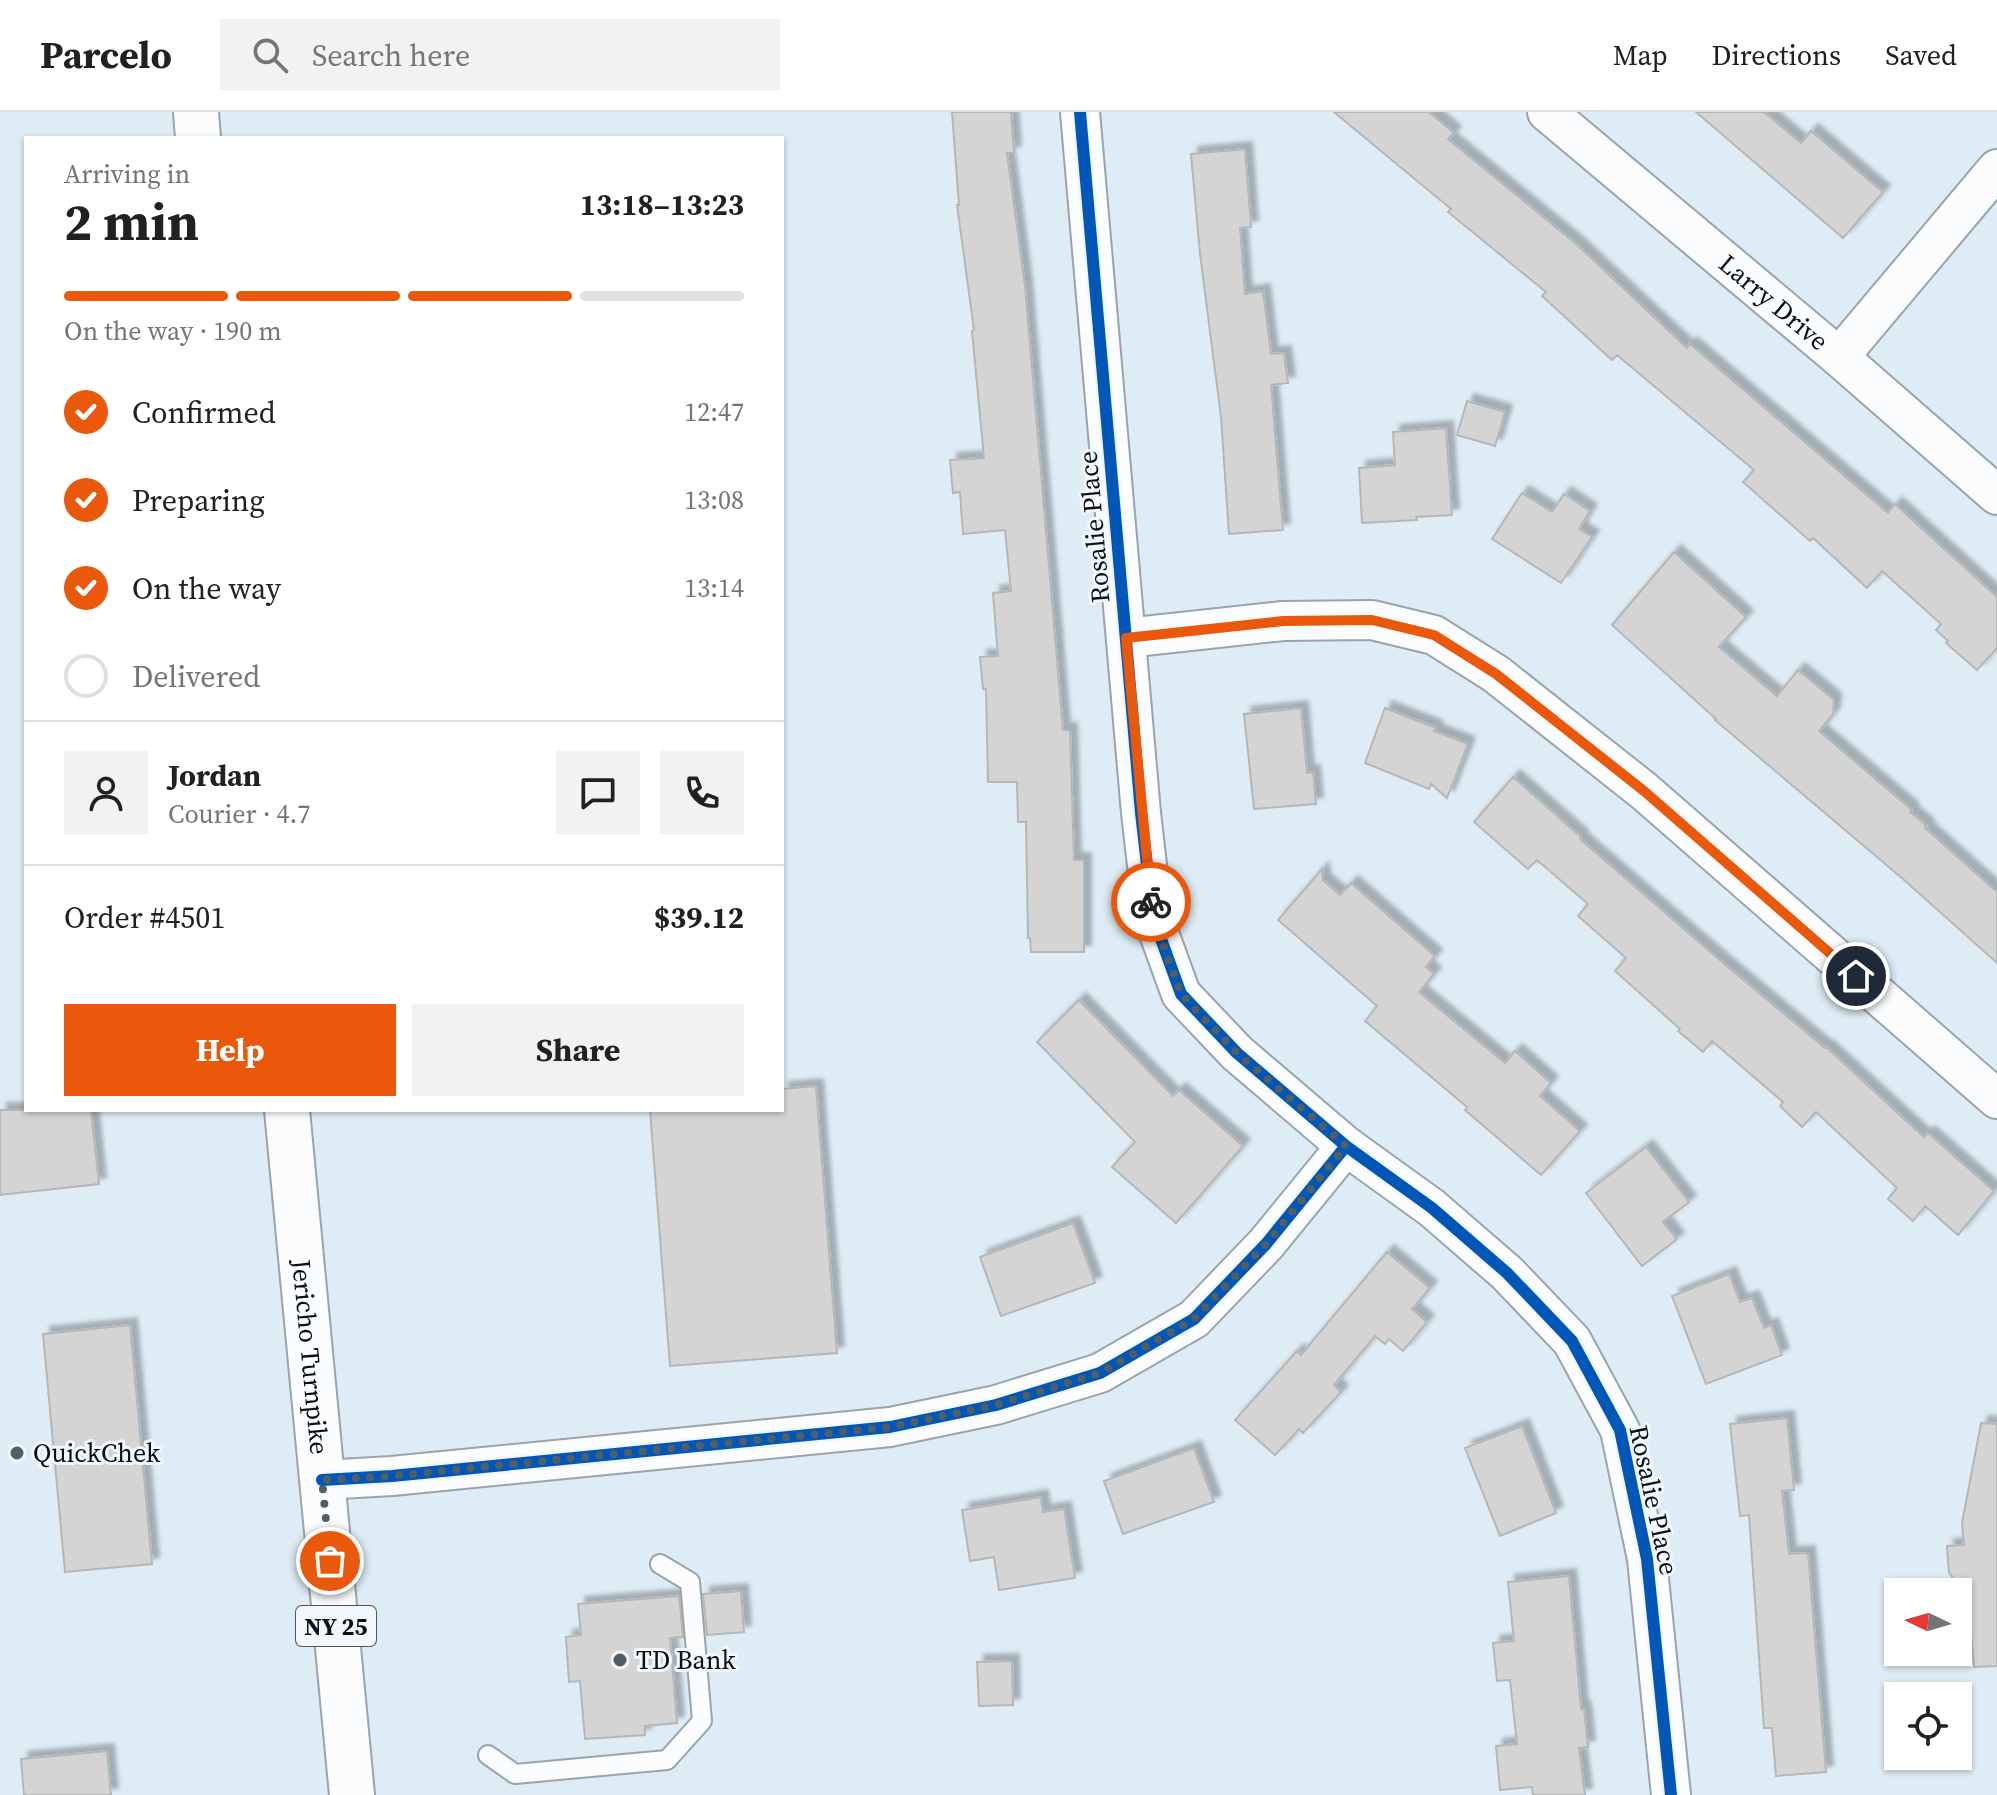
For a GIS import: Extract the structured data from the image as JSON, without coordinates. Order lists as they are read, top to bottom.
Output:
{
  "streets": {
    "main road": ["Jericho Turnpike", "NY 25"],
    "street": ["Larry Drive", "Rosalie Place"]
  },
  "places": ["QuickChek", "TD Bank"],
  "north": "left",
  "page": {
    "header": "Parcelo",
    "search": "Search here",
    "nav": ["Map", "Directions", "Saved"],
    "heading": ["2 min", "Arriving in", "13:18–13:23"],
    "panel": [
      "Jordan",
      "Courier · 4.7",
      "Order #4501",
      "$39.12"
    ],
    "bar": "On the way · 190 m",
    "list": [
      ["Confirmed", "12:47"],
      ["Preparing", "13:08"],
      ["On the way", "13:14"],
      "Delivered"
    ],
    "buttons": ["Help", "Share"]
  }
}
